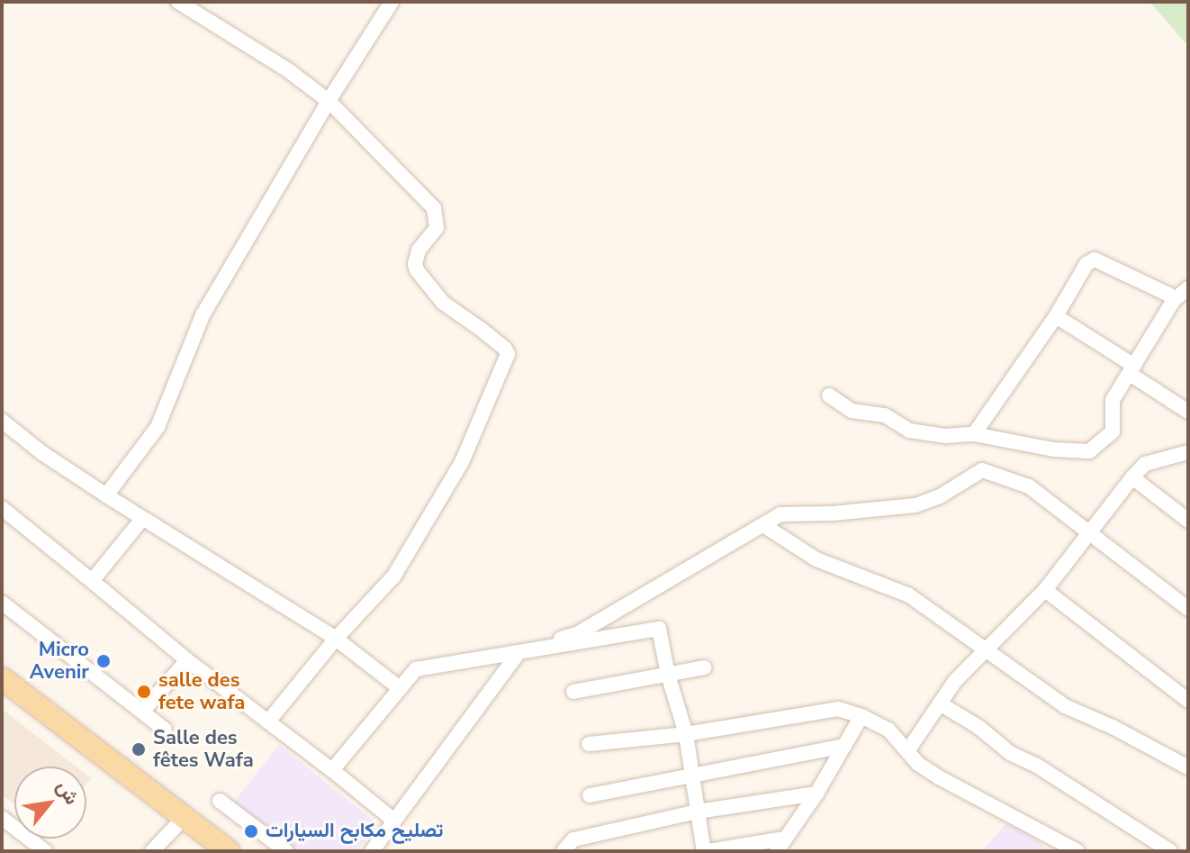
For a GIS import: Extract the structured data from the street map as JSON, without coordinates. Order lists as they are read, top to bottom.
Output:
{
  "places": [
    "Micro Avenir",
    "salle des fete wafa",
    "Salle des fêtes Wafa",
    "تصليح مكابح السيارات"
  ],
  "north": "top right"
}
